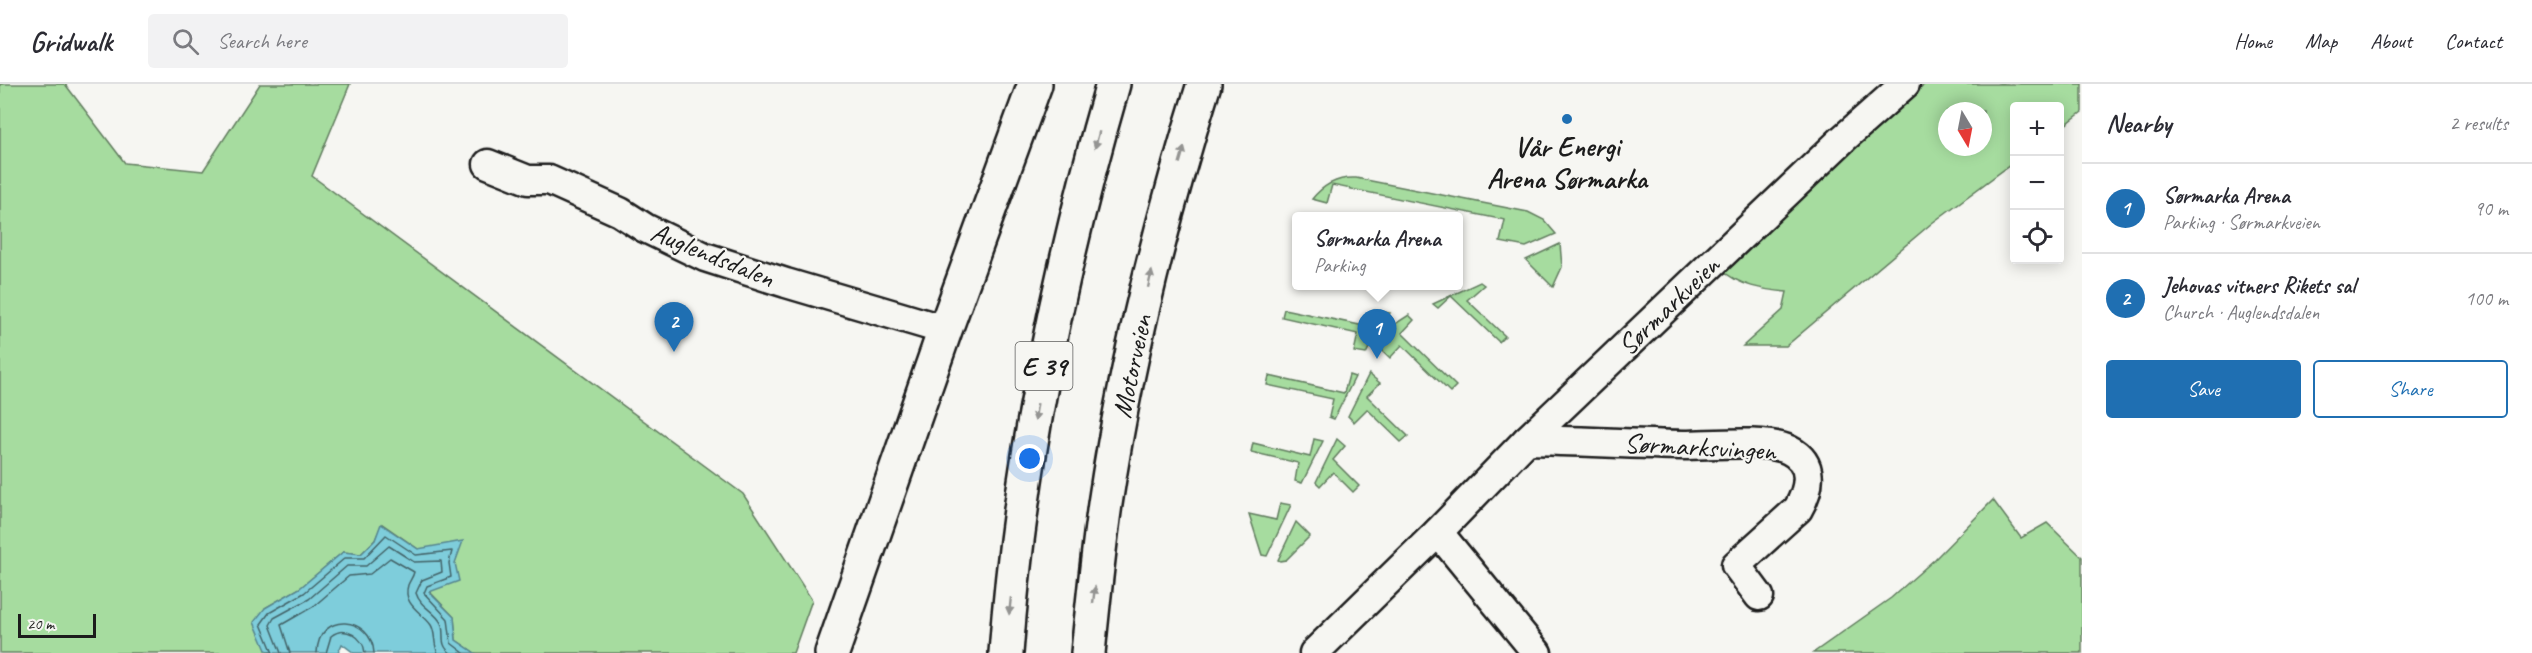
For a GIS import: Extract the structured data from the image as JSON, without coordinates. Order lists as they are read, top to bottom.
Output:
{
  "streets": {
    "main road": ["E 39", "Motorveien"],
    "street": ["Auglendsdalen", "Sørmarkveien", "Sørmarksvingen"]
  },
  "crossings": [
    ["Sørmarkveien", "Sørmarksvingen"]
  ],
  "places": ["Vår Energi Arena Sørmarka"],
  "scale_bar": "20 m",
  "north": "bottom",
  "page": {
    "header": "Gridwalk",
    "search": "Search here",
    "nav": [
      "Home",
      "Map",
      "About",
      "Contact"
    ],
    "heading": ["Nearby", "2 results"],
    "map_buttons": ["+", "−"],
    "list": [
      {
        "mark": "1",
        "name": "Sørmarka Arena",
        "note": "Parking · Sørmarkveien",
        "value": "90 m"
      },
      {
        "mark": "2",
        "name": "Jehovas vitners Rikets sal",
        "note": "Church · Auglendsdalen",
        "value": "100 m"
      }
    ],
    "popup": ["Sørmarka Arena", "Parking"],
    "pins": ["2", "1"],
    "buttons": ["Save", "Share"],
    "scale": "20 m"
  }
}
